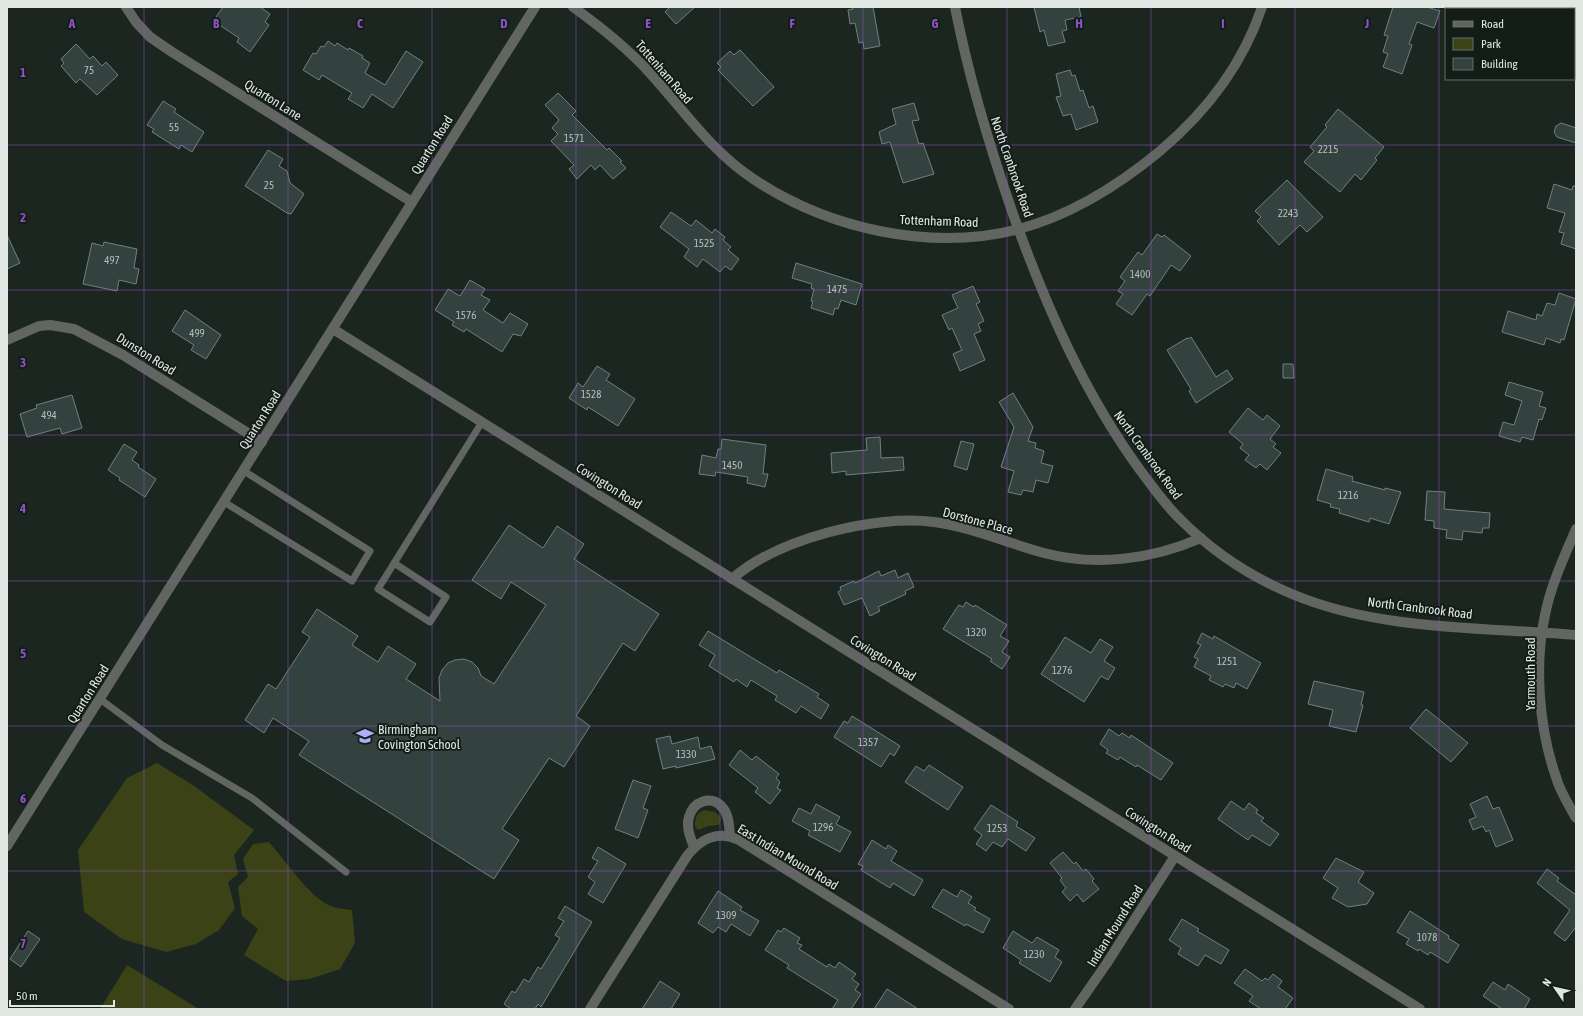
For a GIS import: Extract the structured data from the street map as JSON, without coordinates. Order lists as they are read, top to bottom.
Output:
{
  "streets": {
    "street": [
      "Tottenham Road",
      "Quarton Lane",
      "Quarton Road",
      "North Cranbrook Road",
      "Dunston Road",
      "Covington Road",
      "Dorstone Place",
      "Yarmouth Road",
      "East Indian Mound Road",
      "Indian Mound Road"
    ]
  },
  "crossings": [
    ["Tottenham Road", "North Cranbrook Road"],
    ["Quarton Lane", "Quarton Road"],
    ["Quarton Road", "Dunston Road"],
    ["Quarton Road", "Covington Road"],
    ["North Cranbrook Road", "Dorstone Place"],
    ["North Cranbrook Road", "Yarmouth Road"],
    ["Covington Road", "Dorstone Place"],
    ["Covington Road", "Indian Mound Road"]
  ],
  "places": {
    "school or university": ["Birmingham Covington School"]
  },
  "house_numbers": [
    "75",
    "55",
    "1571",
    "2215",
    "25",
    "2243",
    "1525",
    "497",
    "1400",
    "1475",
    "1576",
    "499",
    "1528",
    "494",
    "1450",
    "1216",
    "1320",
    "1251",
    "1276",
    "1357",
    "1330",
    "1296",
    "1253",
    "1309",
    "1078",
    "1230"
  ],
  "legend": ["Road", "Park", "Building"],
  "scale_bar": "50 m",
  "north": "top left",
  "grid": {
    "columns": [
      "A",
      "B",
      "C",
      "D",
      "E",
      "F",
      "G",
      "H",
      "I",
      "J"
    ],
    "rows": [
      "1",
      "2",
      "3",
      "4",
      "5",
      "6",
      "7"
    ]
  }
}
